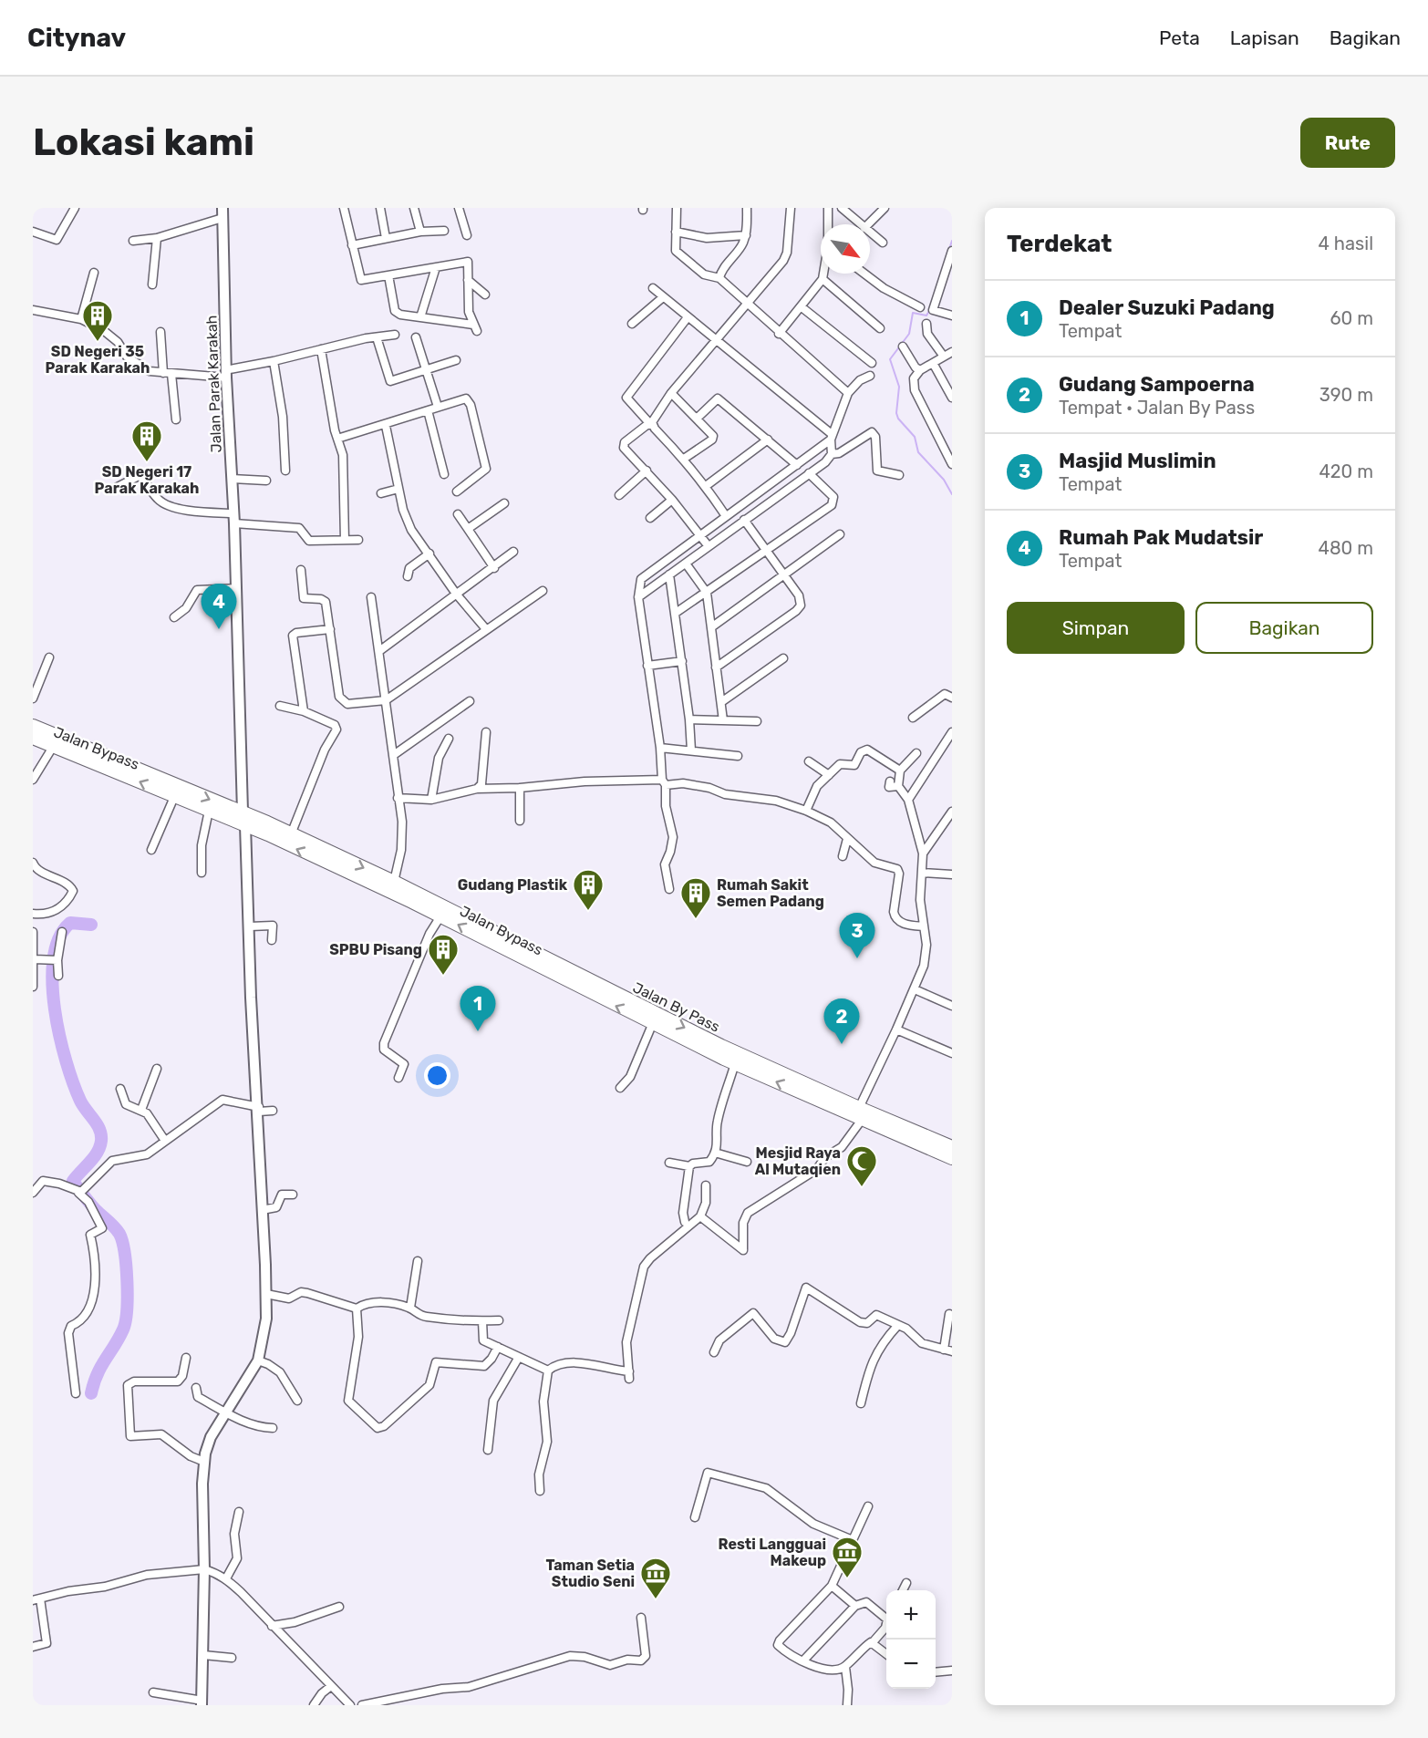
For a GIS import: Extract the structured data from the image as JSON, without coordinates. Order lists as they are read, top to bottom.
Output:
{
  "streets": {
    "highway": ["Jalan Bypass", "Jalan By Pass"],
    "street": ["Jalan Parak Karakah"]
  },
  "crossings": [
    ["Jalan Parak Karakah", "Jalan Bypass"],
    ["Jalan Bypass", "Jalan By Pass"]
  ],
  "one_way": ["Jalan By Pass"],
  "places": {
    "building": [
      "SD Negeri 35 Parak Karakah",
      "SD Negeri 17 Parak Karakah",
      "Gudang Plastik",
      "Rumah Sakit Semen Padang",
      "SPBU Pisang"
    ],
    "mosque": ["Mesjid Raya Al Mutaqien"],
    "museum": ["Resti Langguai Makeup", "Taman Setia Studio Seni"]
  },
  "north": "bottom right",
  "page": {
    "header": "Citynav",
    "nav": ["Peta", "Lapisan", "Bagikan"],
    "buttons": [
      "Rute",
      ["Simpan", "Bagikan"]
    ],
    "title": "Lokasi kami",
    "heading": ["Terdekat", "4 hasil"],
    "list": [
      {
        "mark": "1",
        "name": "Dealer Suzuki Padang",
        "note": "Tempat",
        "value": "60 m"
      },
      {
        "mark": "2",
        "name": "Gudang Sampoerna",
        "note": "Tempat · Jalan By Pass",
        "value": "390 m"
      },
      {
        "mark": "3",
        "name": "Masjid Muslimin",
        "note": "Tempat",
        "value": "420 m"
      },
      {
        "mark": "4",
        "name": "Rumah Pak Mudatsir",
        "note": "Tempat",
        "value": "480 m"
      }
    ],
    "pins": [
      "4",
      "3",
      "1",
      "2"
    ],
    "map_buttons": ["+", "−"]
  }
}
